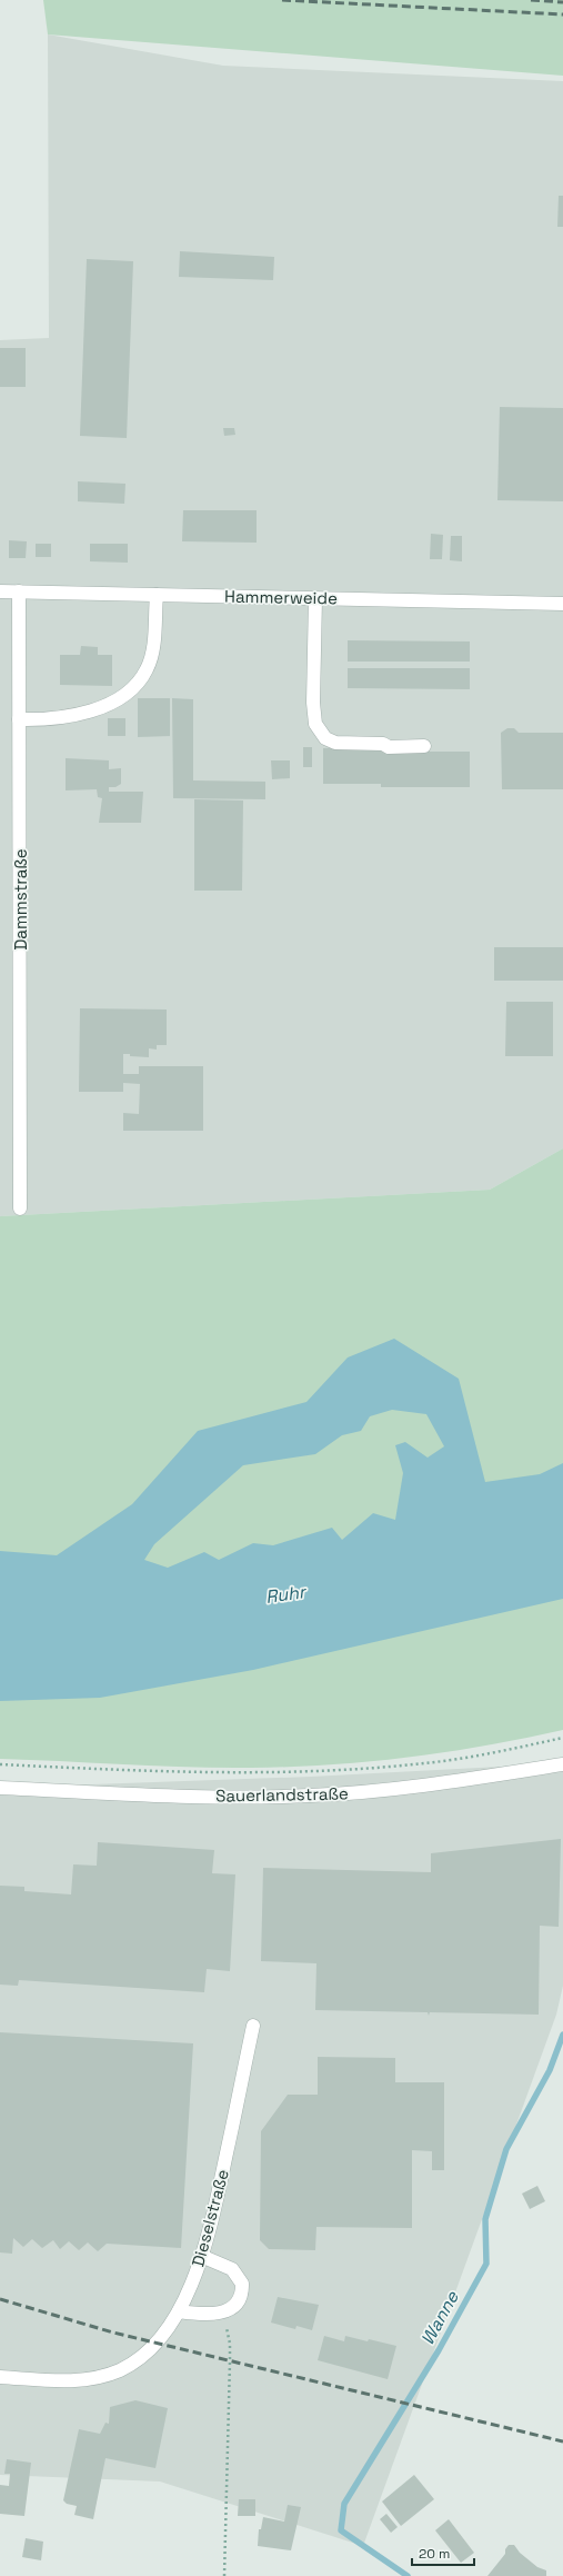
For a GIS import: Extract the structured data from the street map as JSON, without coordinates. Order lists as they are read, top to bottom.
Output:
{
  "streets": {
    "street": [
      "Hammerweide",
      "Dammstraße",
      "Sauerlandstraße",
      "Dieselstraße"
    ]
  },
  "crossings": [
    ["Hammerweide", "Dammstraße"]
  ],
  "water": ["Ruhr", "Wanne"],
  "scale_bar": "20 m"
}
